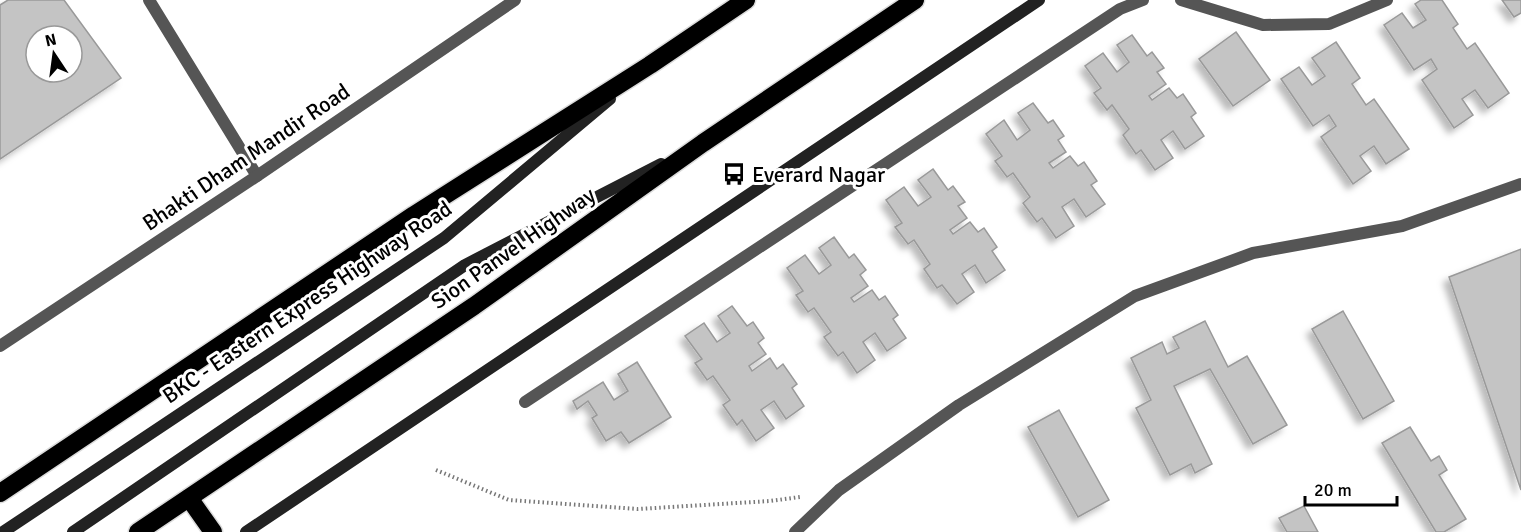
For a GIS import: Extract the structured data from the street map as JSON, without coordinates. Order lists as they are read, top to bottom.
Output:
{
  "streets": {
    "highway": ["Sion Panvel Highway"],
    "main road": ["BKC - Eastern Express Highway Road"],
    "street": ["Bhakti Dham Mandir Road"]
  },
  "places": {
    "bus stop": ["Everard Nagar"]
  },
  "scale_bar": "20 m",
  "north": "top"
}
